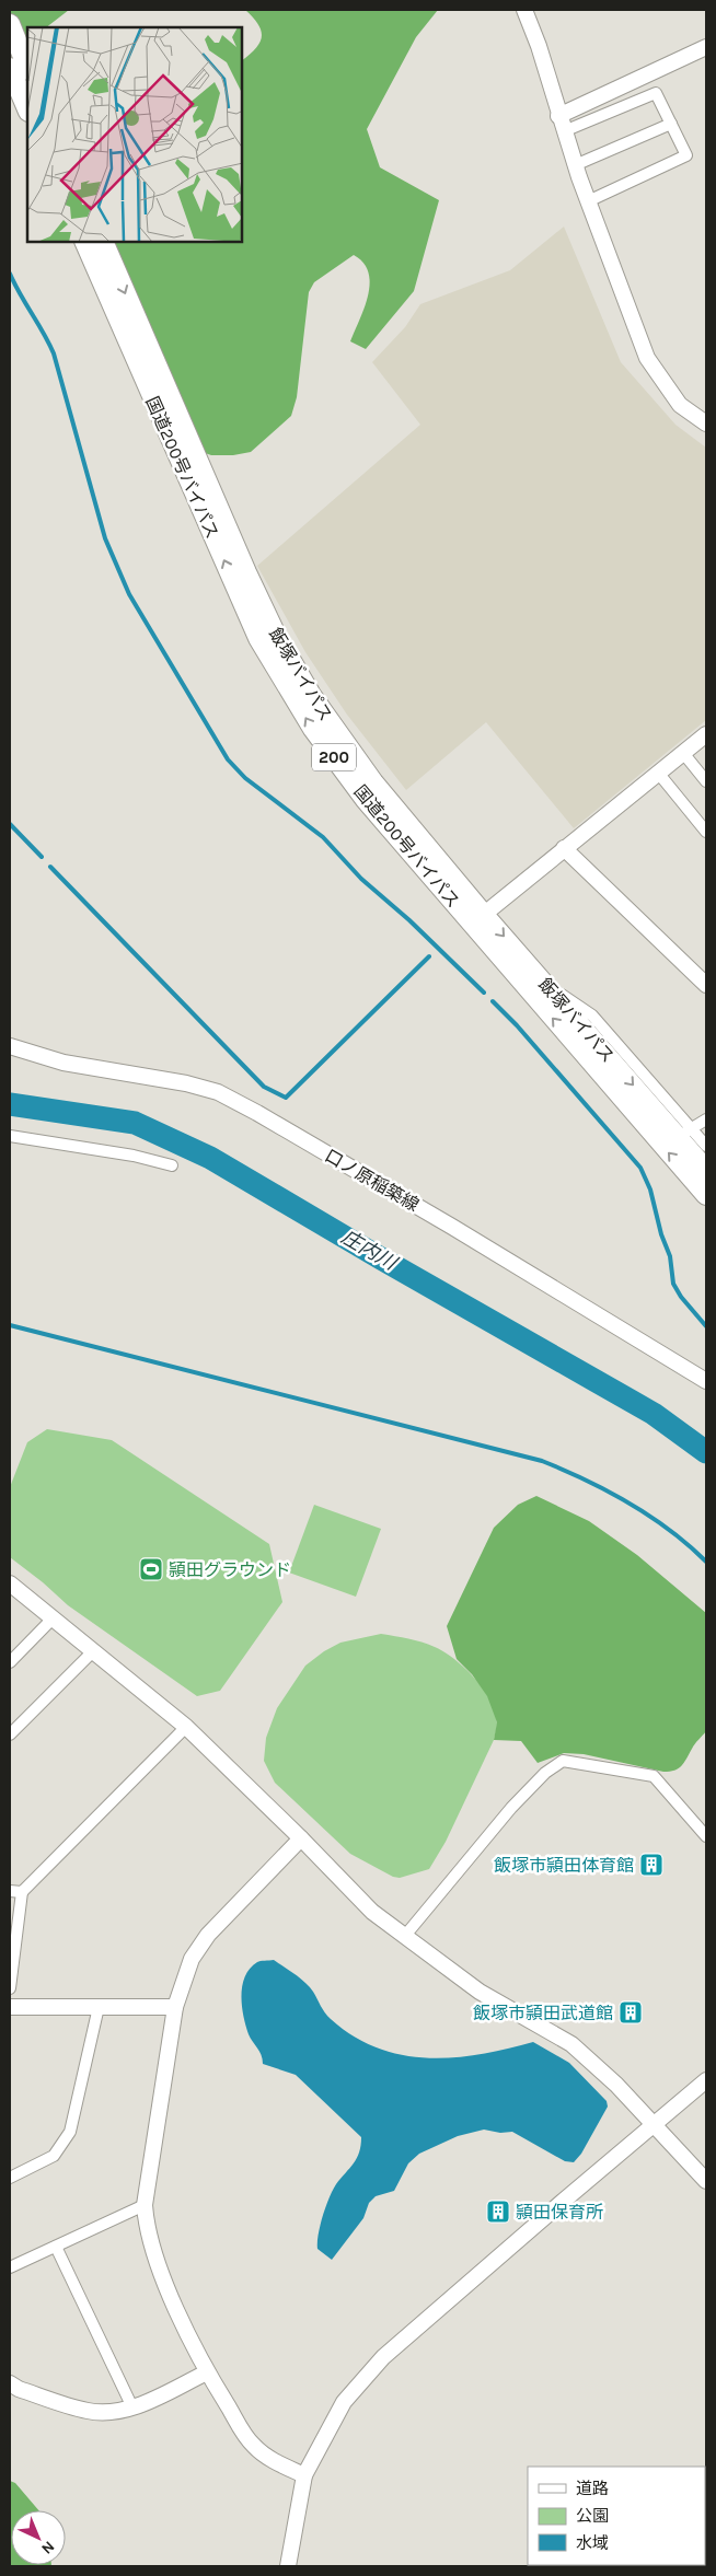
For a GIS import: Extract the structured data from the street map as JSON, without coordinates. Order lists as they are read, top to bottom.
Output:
{
  "streets": {
    "highway": ["国道200号バイパス", "飯塚バイパス", "200"],
    "street": ["口ノ原稲築線"]
  },
  "crossings": [
    ["国道200号バイパス", "飯塚バイパス"]
  ],
  "one_way": ["国道200号バイパス", "飯塚バイパス"],
  "water": ["庄内川"],
  "places": {
    "sports": ["頴田グラウンド"],
    "building": ["飯塚市頴田体育館", "飯塚市頴田武道館", "頴田保育所"]
  },
  "legend": ["道路", "公園", "水域"],
  "north": "bottom right"
}
